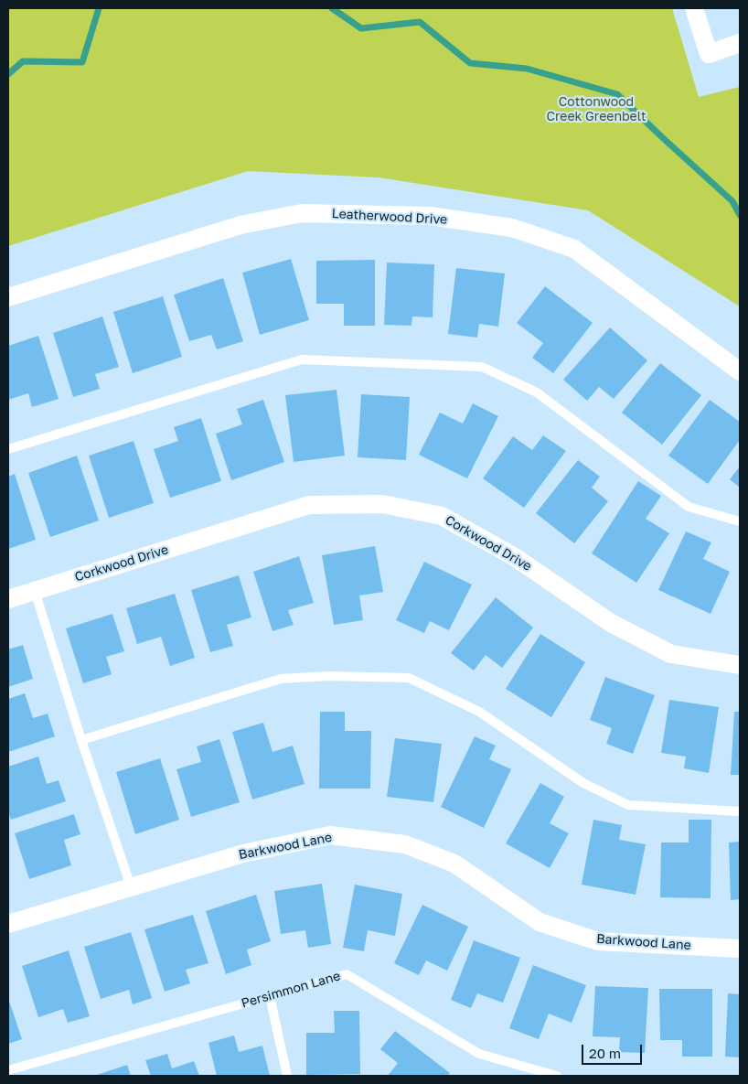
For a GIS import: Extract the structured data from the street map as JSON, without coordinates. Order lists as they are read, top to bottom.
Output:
{
  "streets": {
    "street": ["Leatherwood Drive", "Corkwood Drive", "Barkwood Lane"],
    "lane": ["Persimmon Lane"]
  },
  "parks": ["Cottonwood Creek Greenbelt"],
  "scale_bar": "20 m"
}
